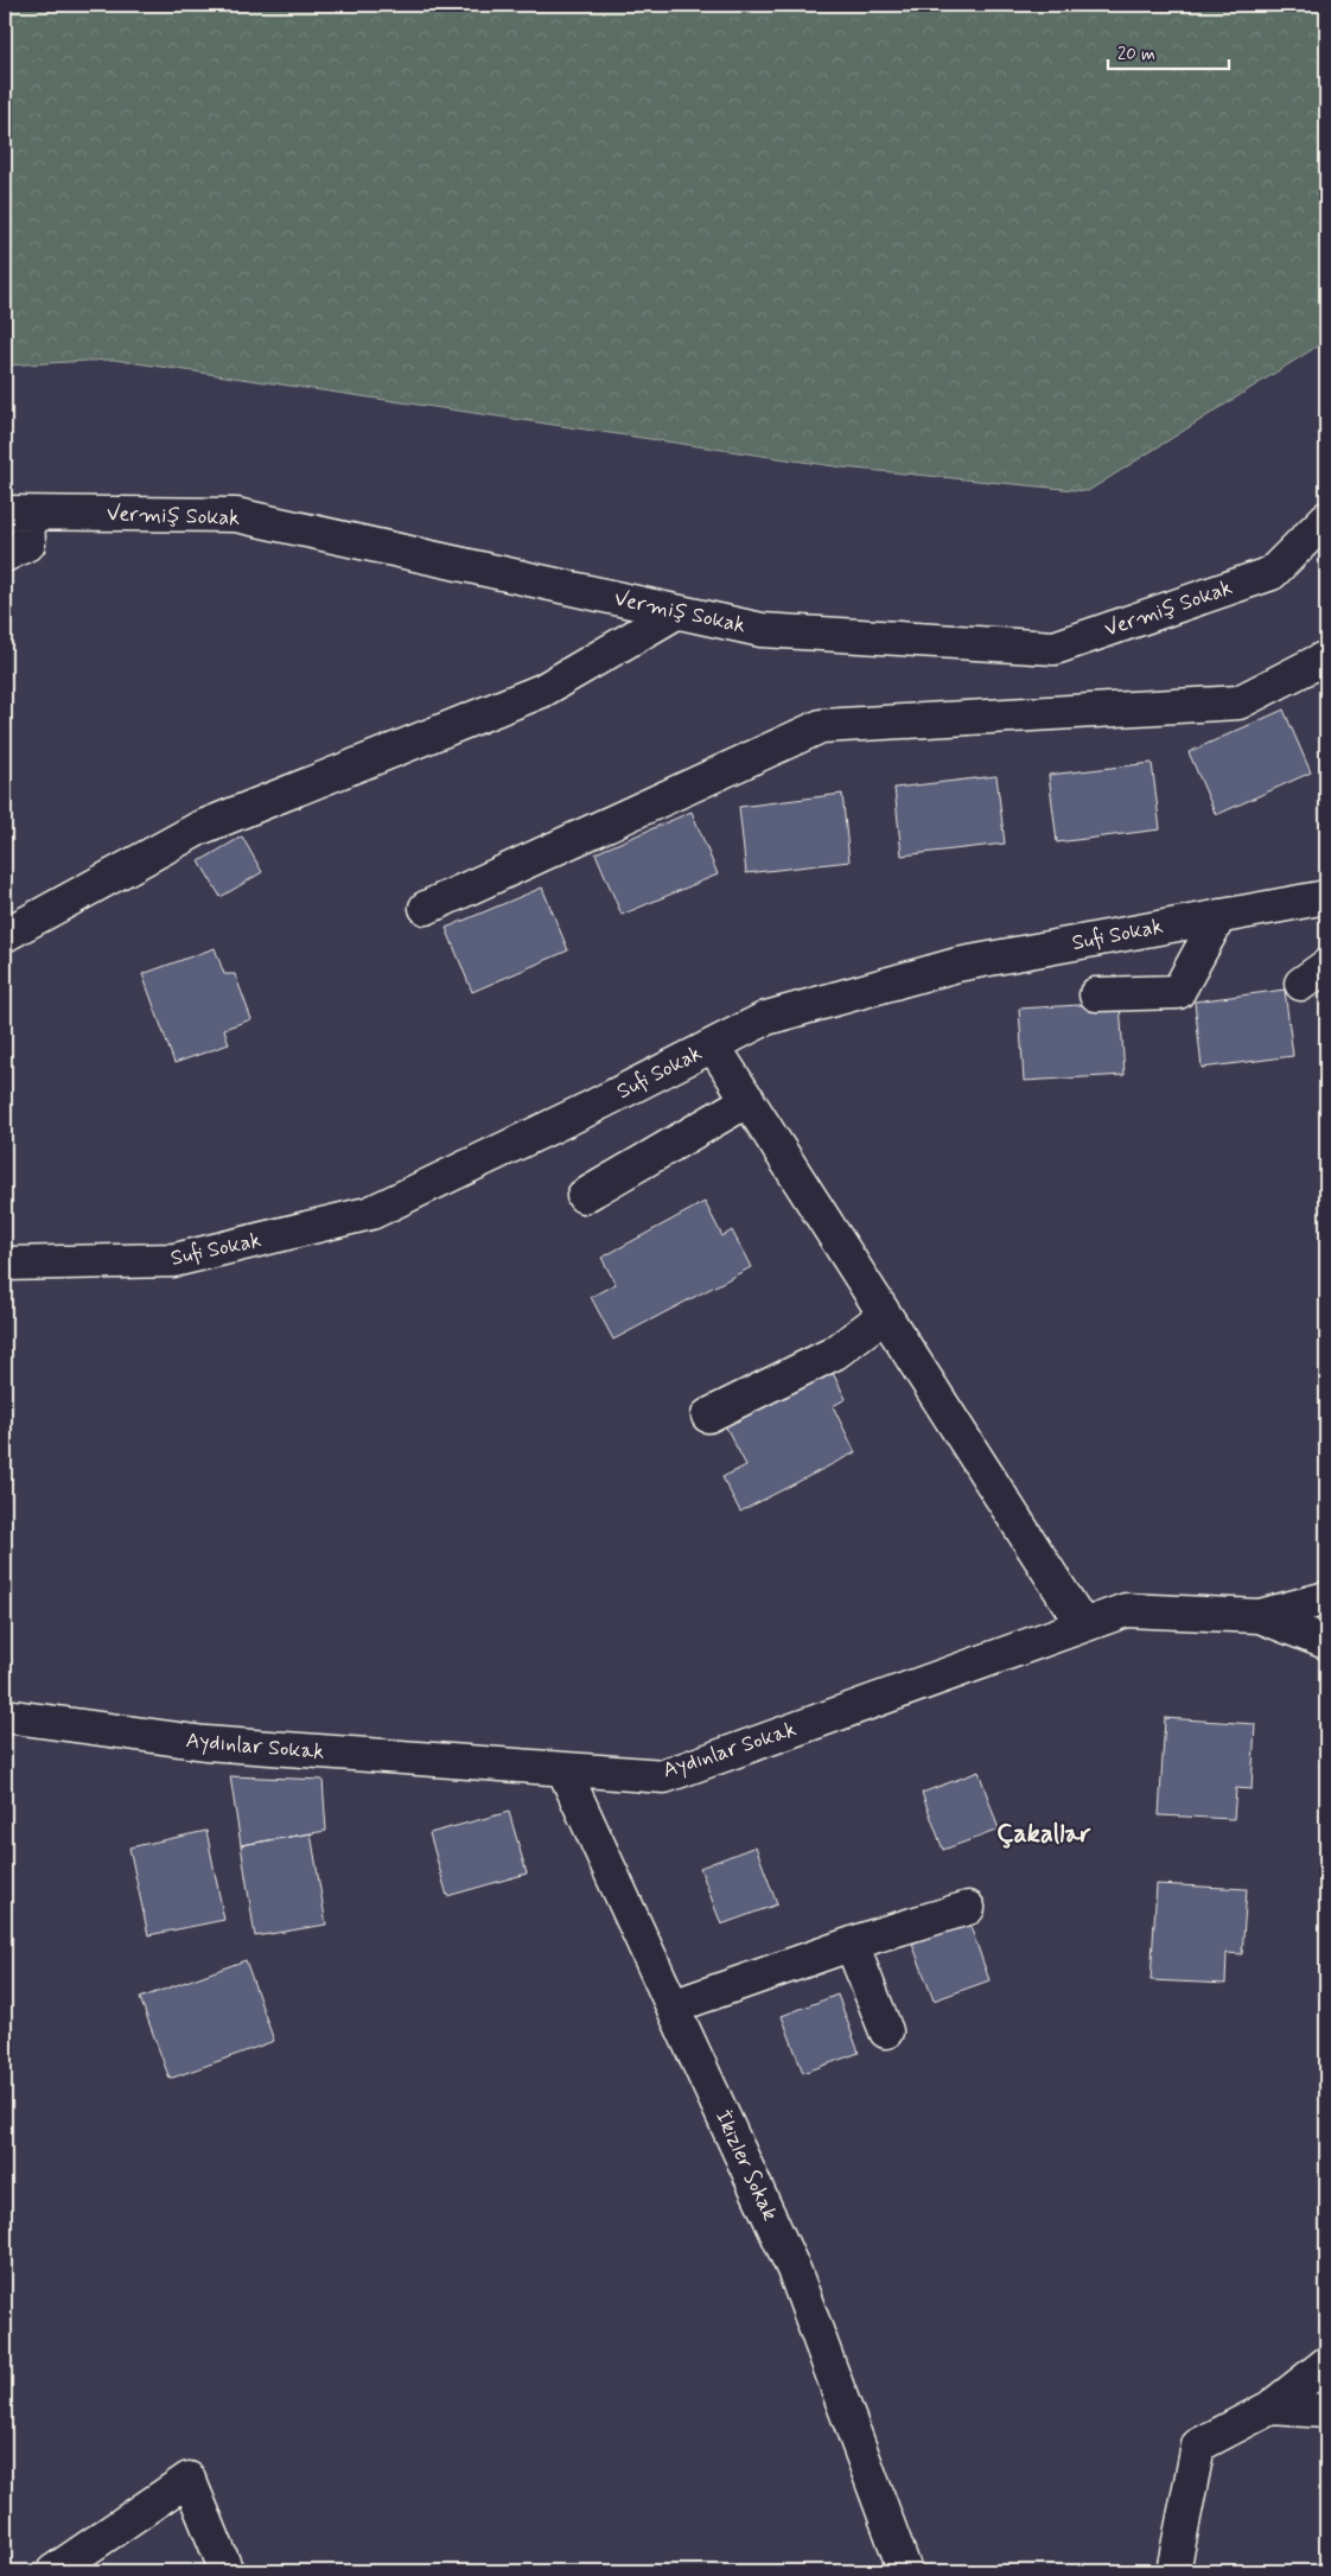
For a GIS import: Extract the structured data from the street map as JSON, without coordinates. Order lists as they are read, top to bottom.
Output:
{
  "streets": {
    "street": [
      "Vermiş Sokak",
      "Sufi Sokak",
      "Aydınlar Sokak",
      "İkizler Sokak"
    ]
  },
  "crossings": [
    ["Aydınlar Sokak", "İkizler Sokak"]
  ],
  "districts": ["Çakallar"],
  "scale_bar": "20 m"
}
